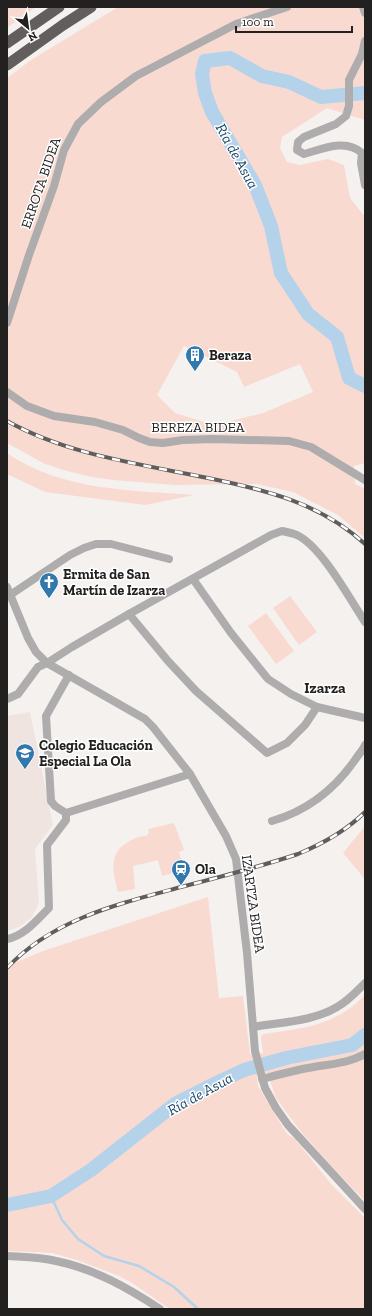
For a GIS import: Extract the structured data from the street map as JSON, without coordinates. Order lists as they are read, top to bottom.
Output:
{
  "streets": {
    "street": ["ERROTA BIDEA", "BEREZA BIDEA", "IZARTZA BIDEA"]
  },
  "districts": ["Izarza"],
  "water": ["Ría de Asua"],
  "places": {
    "building": ["Beraza"],
    "church": ["Ermita de San Martín de Izarza"],
    "school or university": ["Colegio Educación Especial La Ola"],
    "station": ["Ola"]
  },
  "scale_bar": "100 m",
  "north": "bottom right"
}
